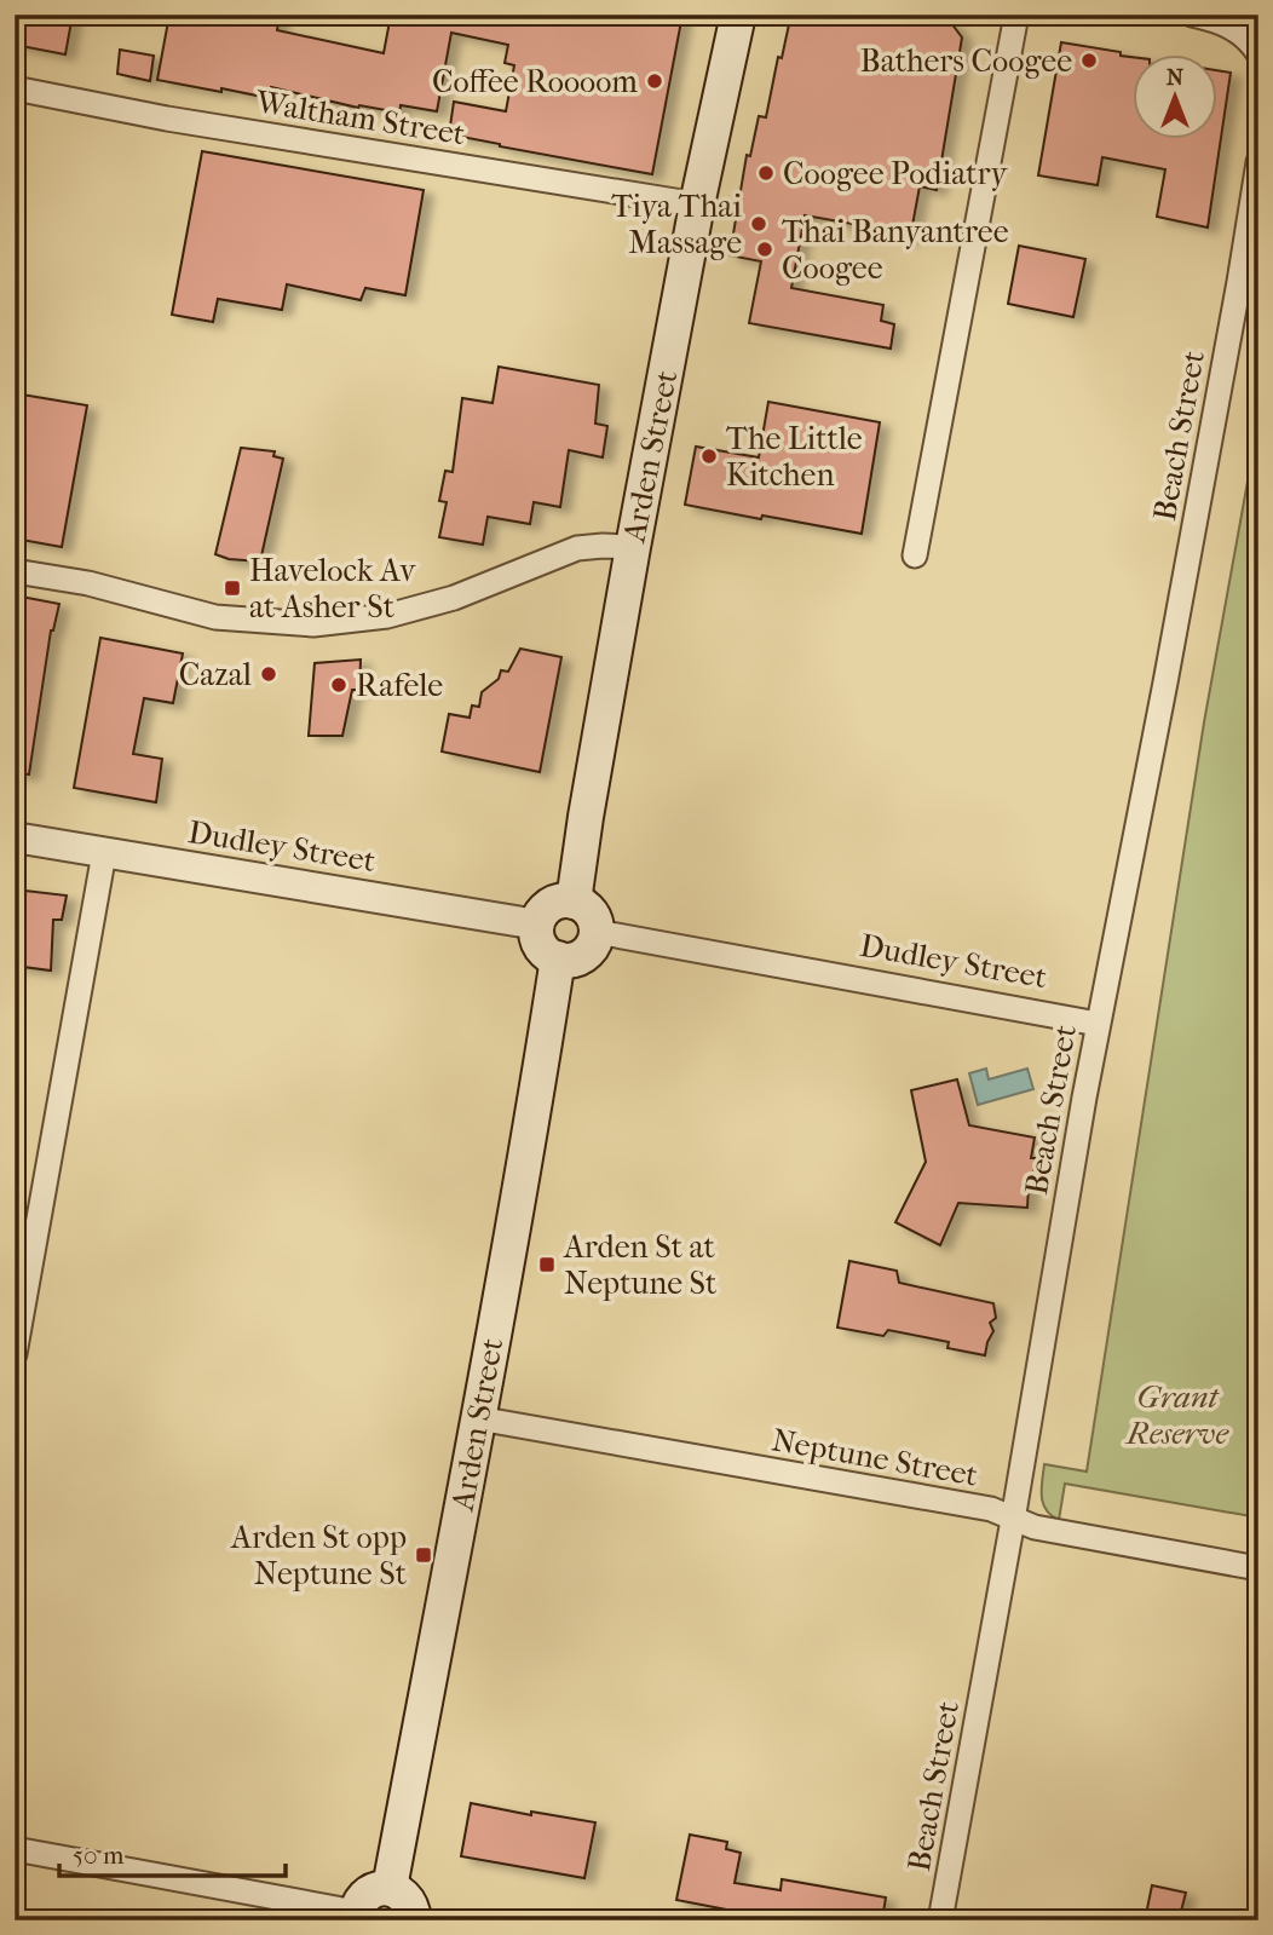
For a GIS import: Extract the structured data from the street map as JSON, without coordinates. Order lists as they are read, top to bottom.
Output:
{
  "streets": {
    "main road": ["Arden Street"],
    "street": [
      "Waltham Street",
      "Beach Street",
      "Dudley Street",
      "Neptune Street"
    ]
  },
  "crossings": [
    ["Waltham Street", "Arden Street"],
    ["Beach Street", "Dudley Street"],
    ["Beach Street", "Neptune Street"],
    ["Arden Street", "Dudley Street"],
    ["Arden Street", "Neptune Street"]
  ],
  "parks": ["Grant Reserve"],
  "places": {
    "other": [
      "Bathers Coogee",
      "Coffee Roooom",
      "Coogee Podiatry",
      "Tiya Thai Massage",
      "Thai Banyantree Coogee",
      "The Little Kitchen",
      "Cazal",
      "Rafele"
    ],
    "transit": ["Havelock Av at Asher St", "Arden St at Neptune St", "Arden St opp Neptune St"]
  },
  "scale_bar": "50 m",
  "north": "top"
}
